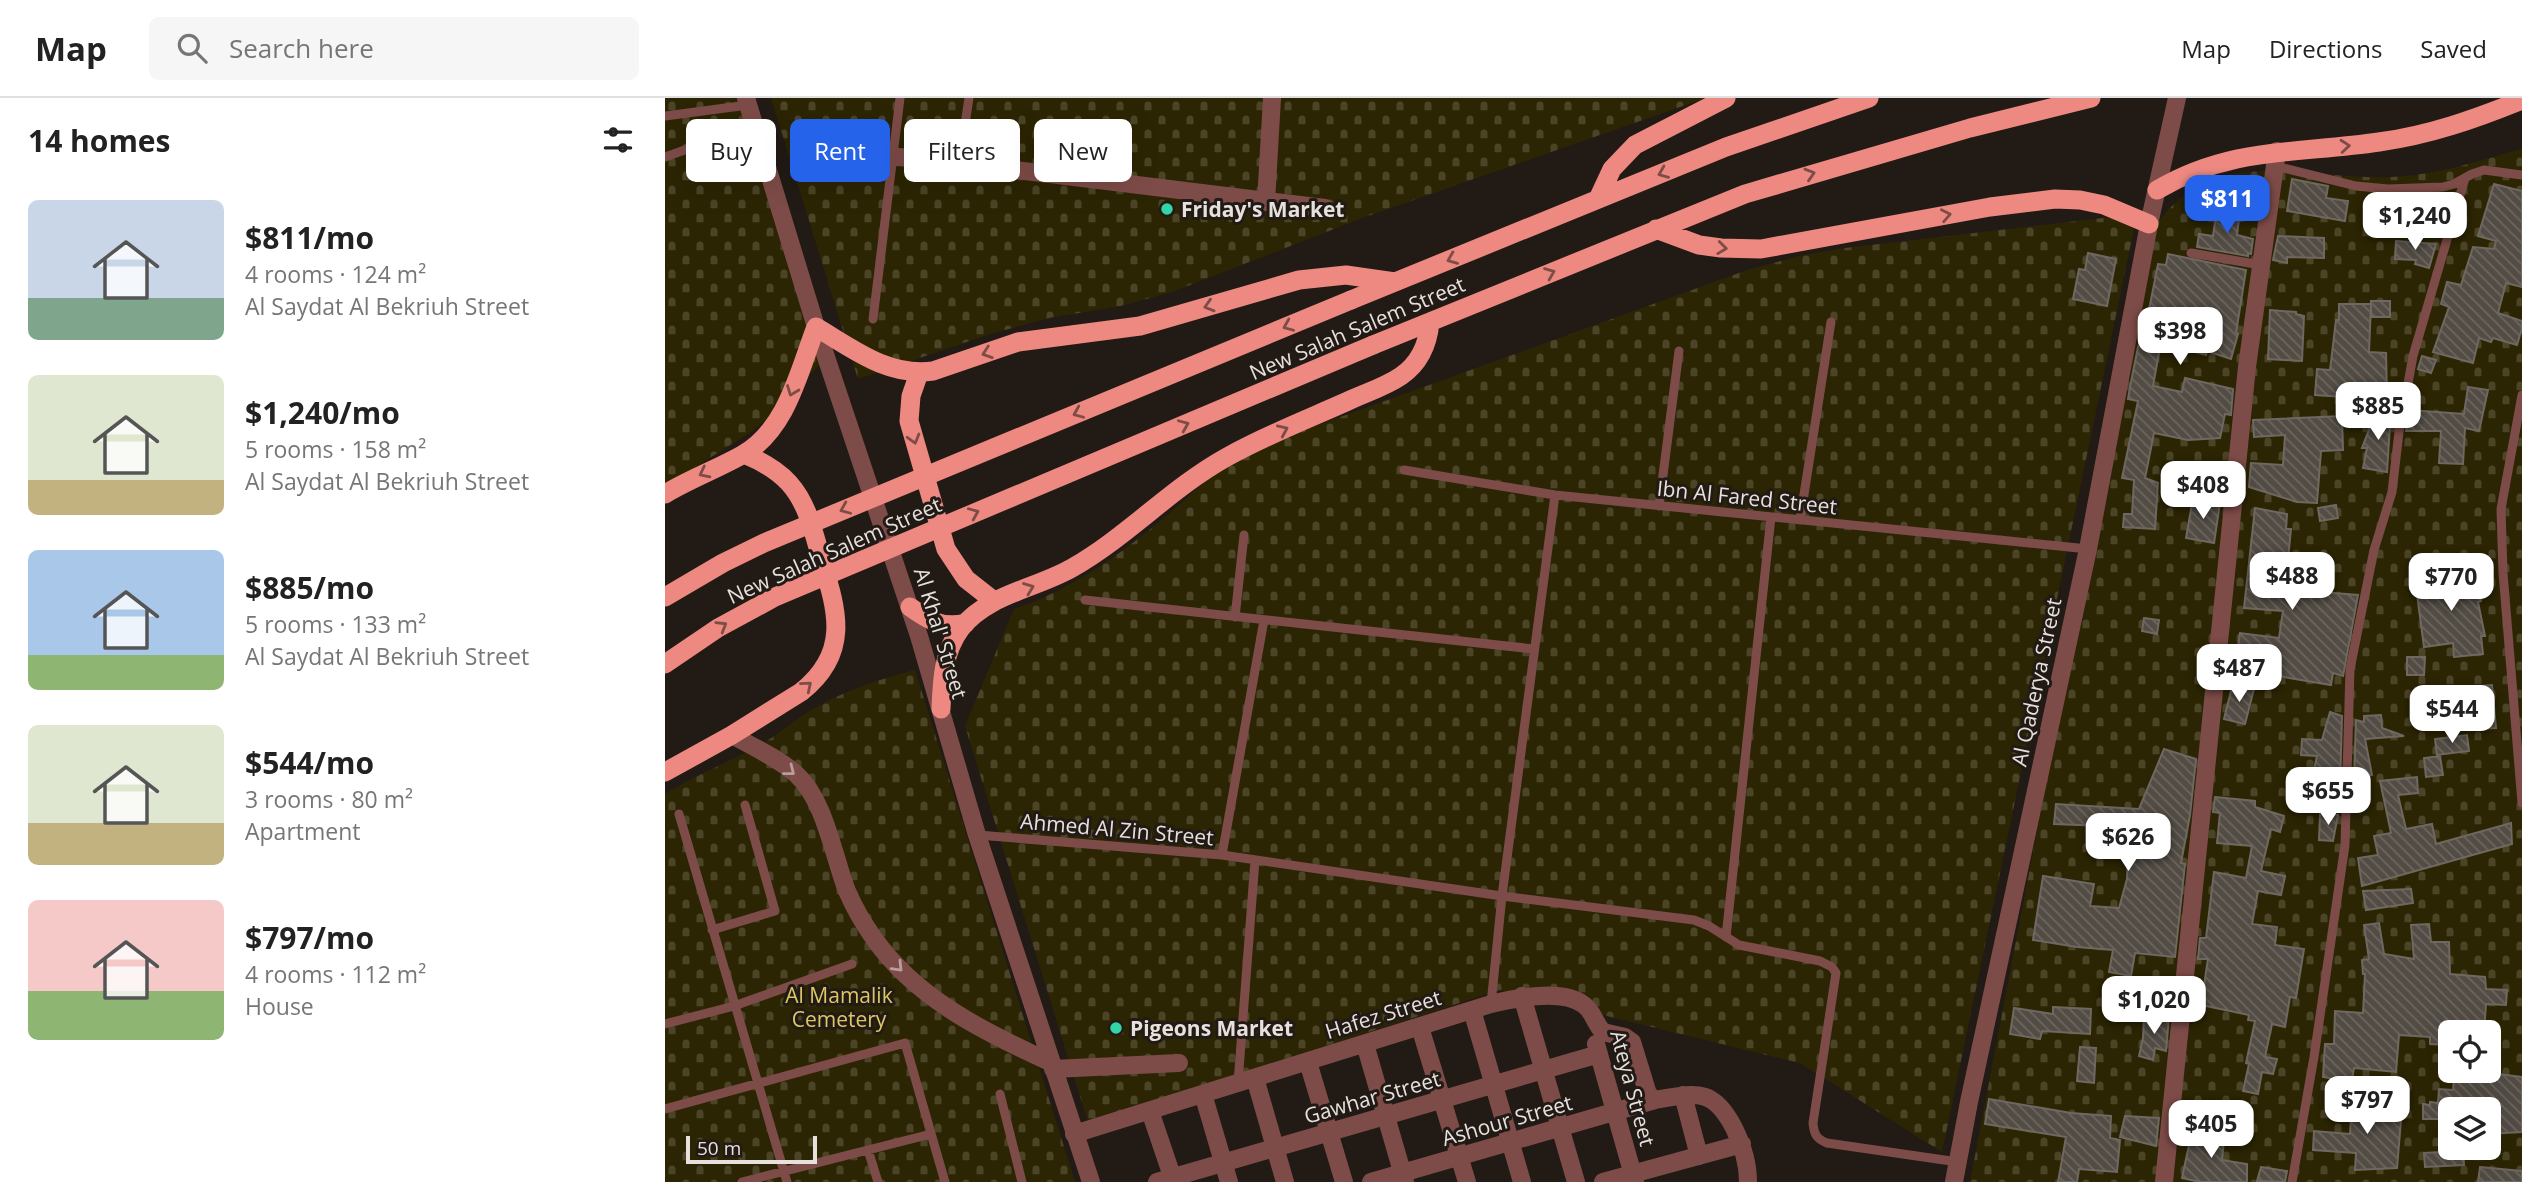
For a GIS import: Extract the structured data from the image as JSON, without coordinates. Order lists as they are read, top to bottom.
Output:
{
  "streets": {
    "highway": ["New Salah Salem Street"],
    "street": [
      "Al Khal' Street",
      "Al Qaderya Street",
      "Hafez Street",
      "Ateya Street",
      "Gawhar Street",
      "Ashour Street"
    ],
    "lane": ["Ibn Al Fared Street", "Ahmed Al Zin Street"]
  },
  "crossings": [
    ["Ibn Al Fared Street", "Al Qaderya Street"],
    ["Al Khal' Street", "Ahmed Al Zin Street"],
    ["Al Khal' Street", "Hafez Street"],
    ["Al Qaderya Street", "Ahmed Al Zin Street"],
    ["Hafez Street", "Ateya Street"],
    ["Ateya Street", "Gawhar Street"],
    ["Ateya Street", "Ashour Street"]
  ],
  "parks": ["Al Mamalik Cemetery"],
  "places": ["Friday's Market", "Pigeons Market"],
  "scale_bar": "50 m",
  "page": {
    "header": "Map",
    "search": "Search here",
    "nav": ["Map", "Directions", "Saved"],
    "heading": "14 homes",
    "chip": [
      "Buy",
      "Rent",
      "Filters",
      "New"
    ],
    "price": [
      "$811",
      "$1,240",
      "$398",
      "$885",
      "$408",
      "$488",
      "$770",
      "$487",
      "$544",
      "$655",
      "$626",
      "$1,020",
      "$797",
      "$405"
    ],
    "list": [
      {
        "name": "$811/mo",
        "note": "4 rooms · 124 m² · Al Saydat Al Bekriuh Street"
      },
      {
        "name": "$1,240/mo",
        "note": "5 rooms · 158 m² · Al Saydat Al Bekriuh Street"
      },
      {
        "name": "$885/mo",
        "note": "5 rooms · 133 m² · Al Saydat Al Bekriuh Street"
      },
      {
        "name": "$544/mo",
        "note": "3 rooms · 80 m² · Apartment"
      },
      {
        "name": "$797/mo",
        "note": "4 rooms · 112 m² · House"
      }
    ],
    "scale": "50 m"
  }
}
